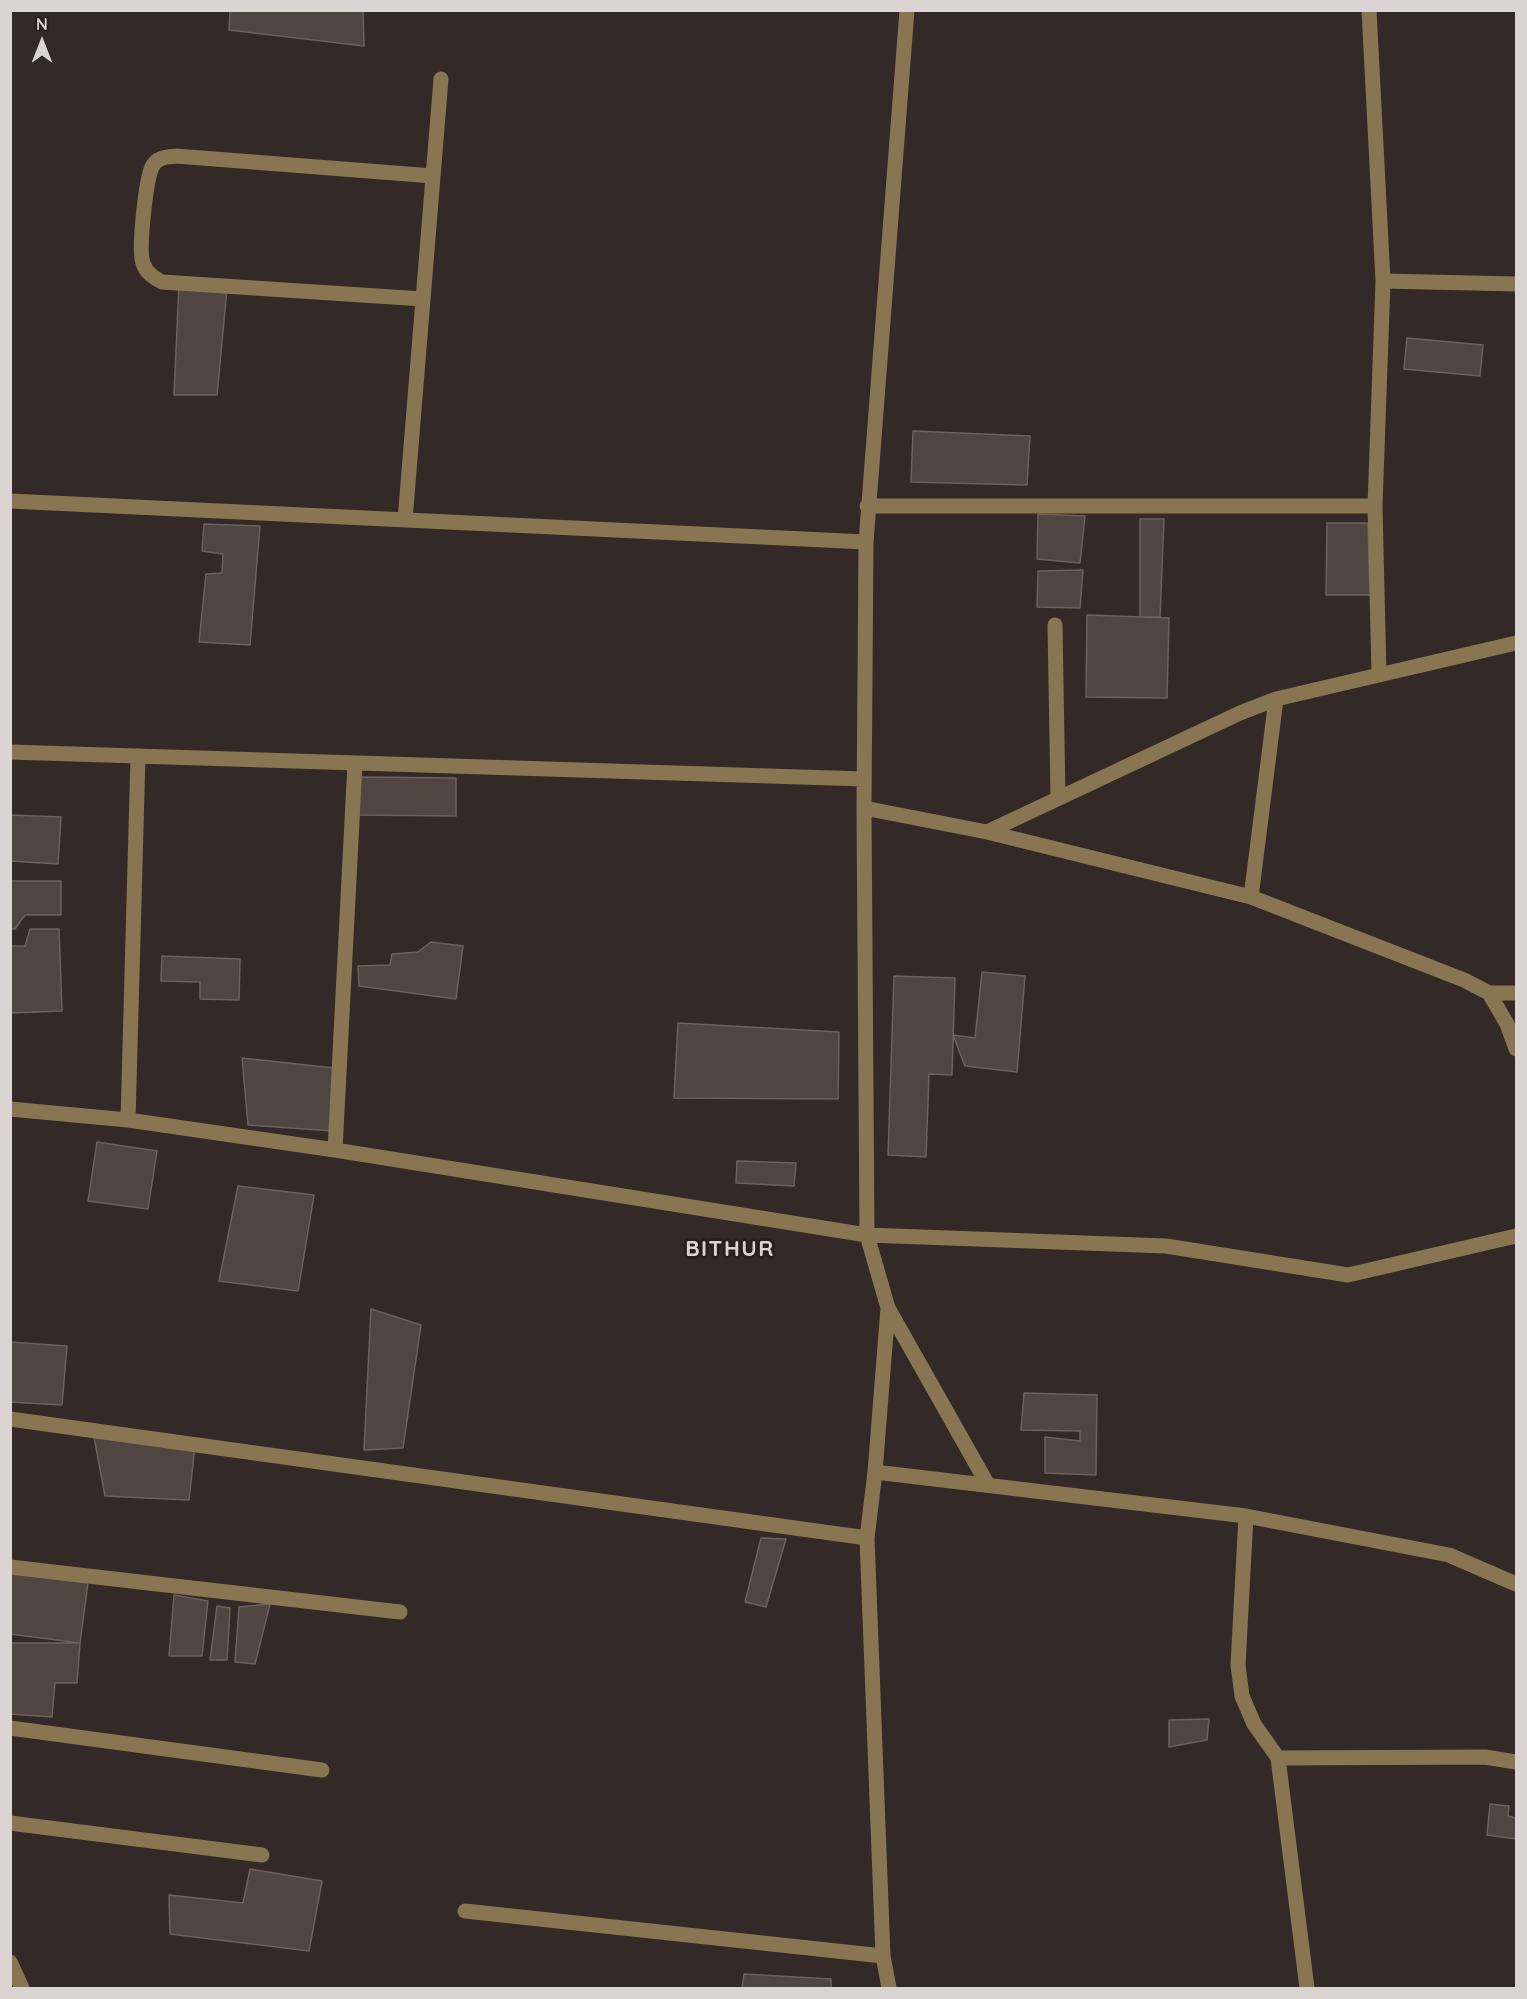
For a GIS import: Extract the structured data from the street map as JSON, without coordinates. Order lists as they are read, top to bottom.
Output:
{
  "districts": ["BITHUR"],
  "north": "top"
}
